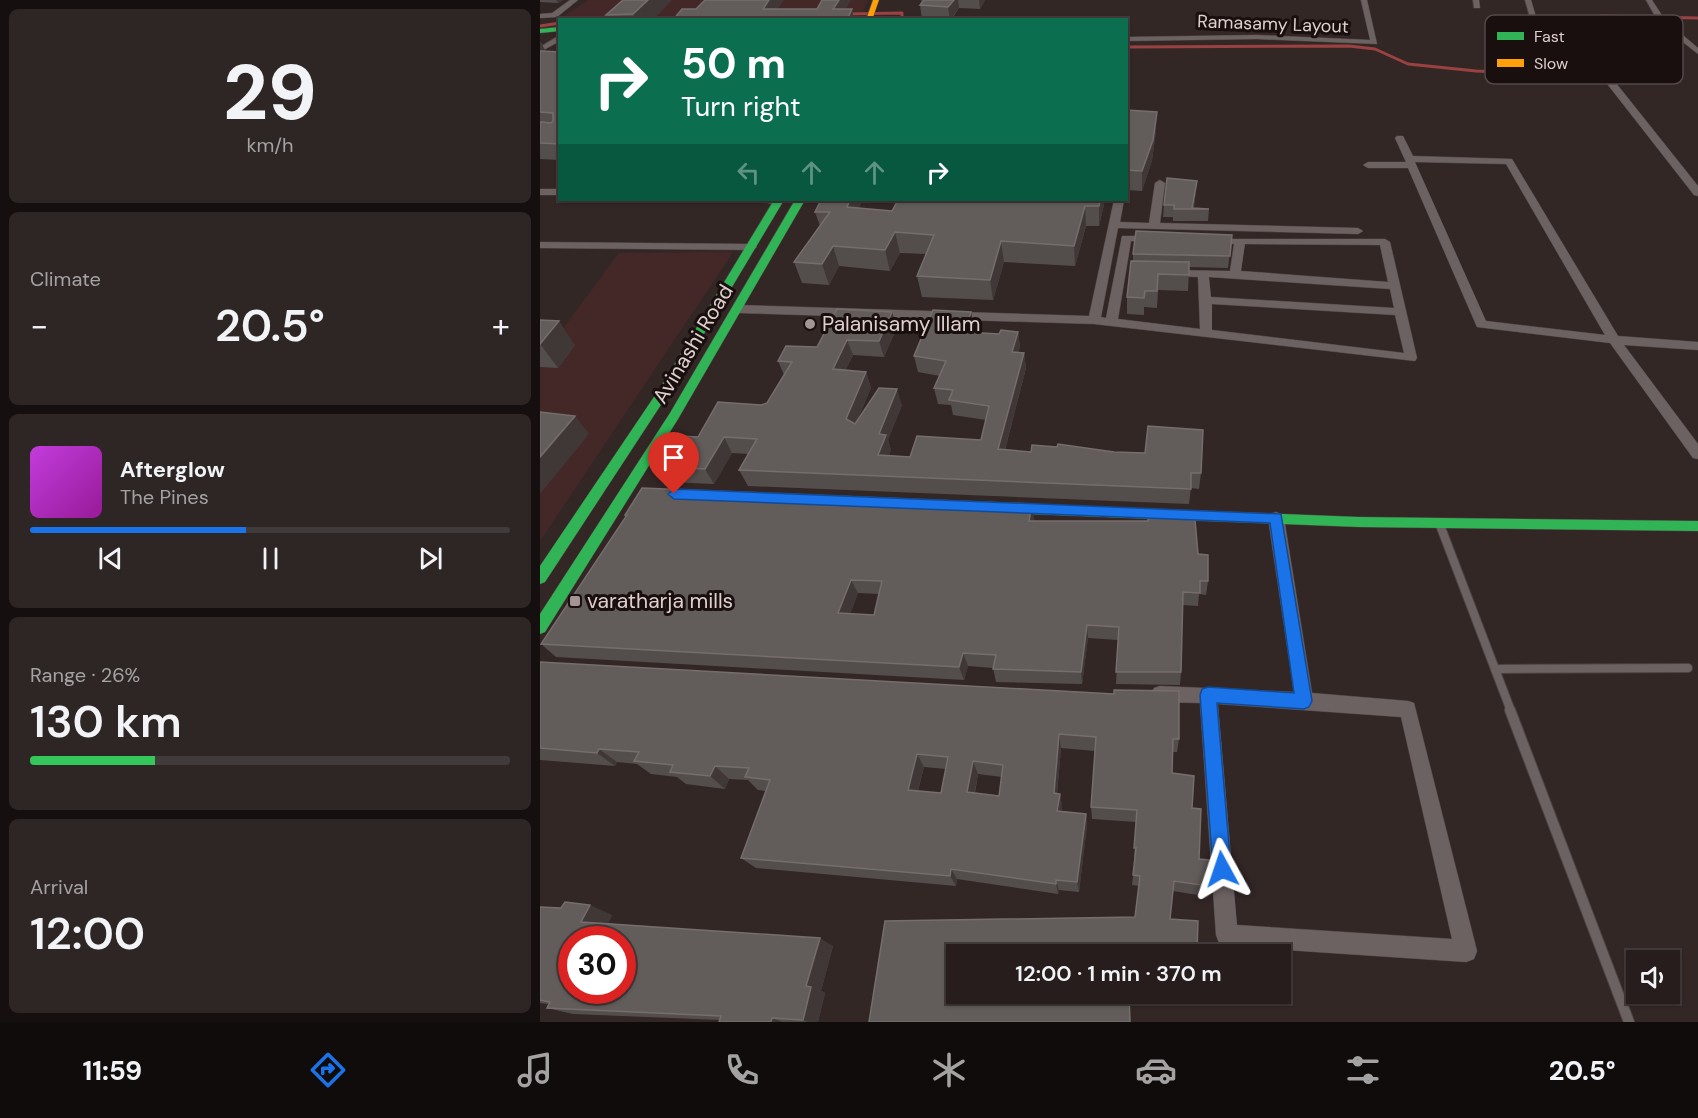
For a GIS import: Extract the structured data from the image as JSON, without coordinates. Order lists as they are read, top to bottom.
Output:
{
  "streets": {
    "main road": ["Avinashi Road"],
    "street": ["Ramasamy Layout"]
  },
  "places": {
    "other": ["Palanisamy Illam"],
    "transit": ["varatharja mills"]
  },
  "legend": ["Fast", "Slow"],
  "page": {
    "tile": [
      ["29", "km/h"],
      "Climate",
      ["Range · 26%", "130 km"],
      ["Arrival", "12:00"]
    ],
    "turn": ["50 m", "Turn right"],
    "heat": ["−", "20.5°", "+"],
    "song": ["Afterglow", "The Pines"],
    "limit": "30",
    "trip": "12:00 · 1 min · 370 m",
    "tabs": ["11:59", "20.5°"]
  }
}
